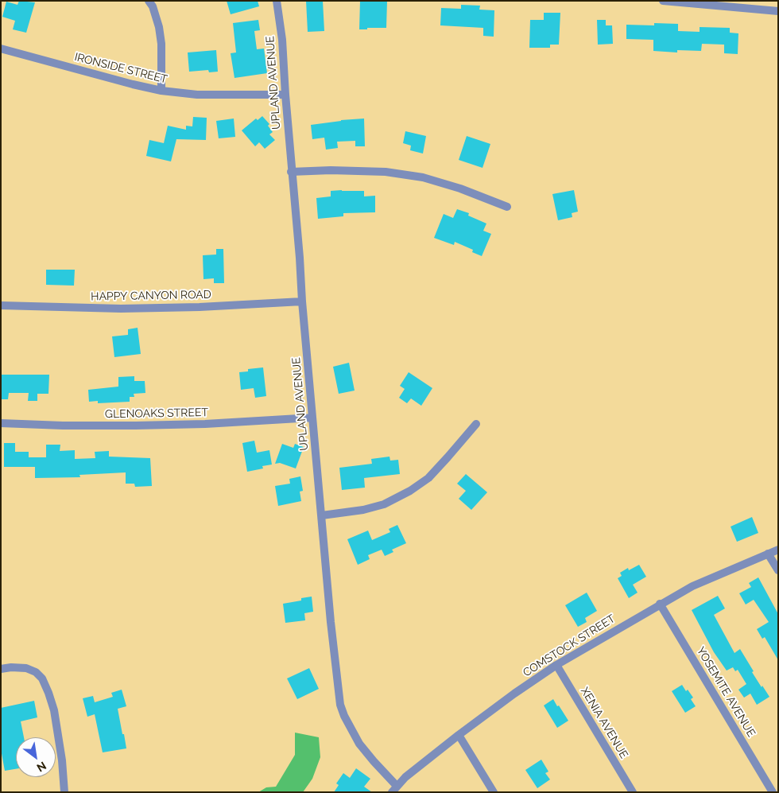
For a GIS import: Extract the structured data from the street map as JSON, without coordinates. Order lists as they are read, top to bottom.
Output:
{
  "streets": {
    "street": [
      "IRONSIDE STREET",
      "UPLAND AVENUE",
      "HAPPY CANYON ROAD",
      "GLENOAKS STREET",
      "COMSTOCK STREET",
      "YOSEMITE AVENUE",
      "XENIA AVENUE"
    ]
  },
  "crossings": [
    ["IRONSIDE STREET", "UPLAND AVENUE"],
    ["UPLAND AVENUE", "HAPPY CANYON ROAD"],
    ["UPLAND AVENUE", "GLENOAKS STREET"],
    ["UPLAND AVENUE", "COMSTOCK STREET"],
    ["COMSTOCK STREET", "YOSEMITE AVENUE"],
    ["COMSTOCK STREET", "XENIA AVENUE"]
  ],
  "north": "bottom right"
}
